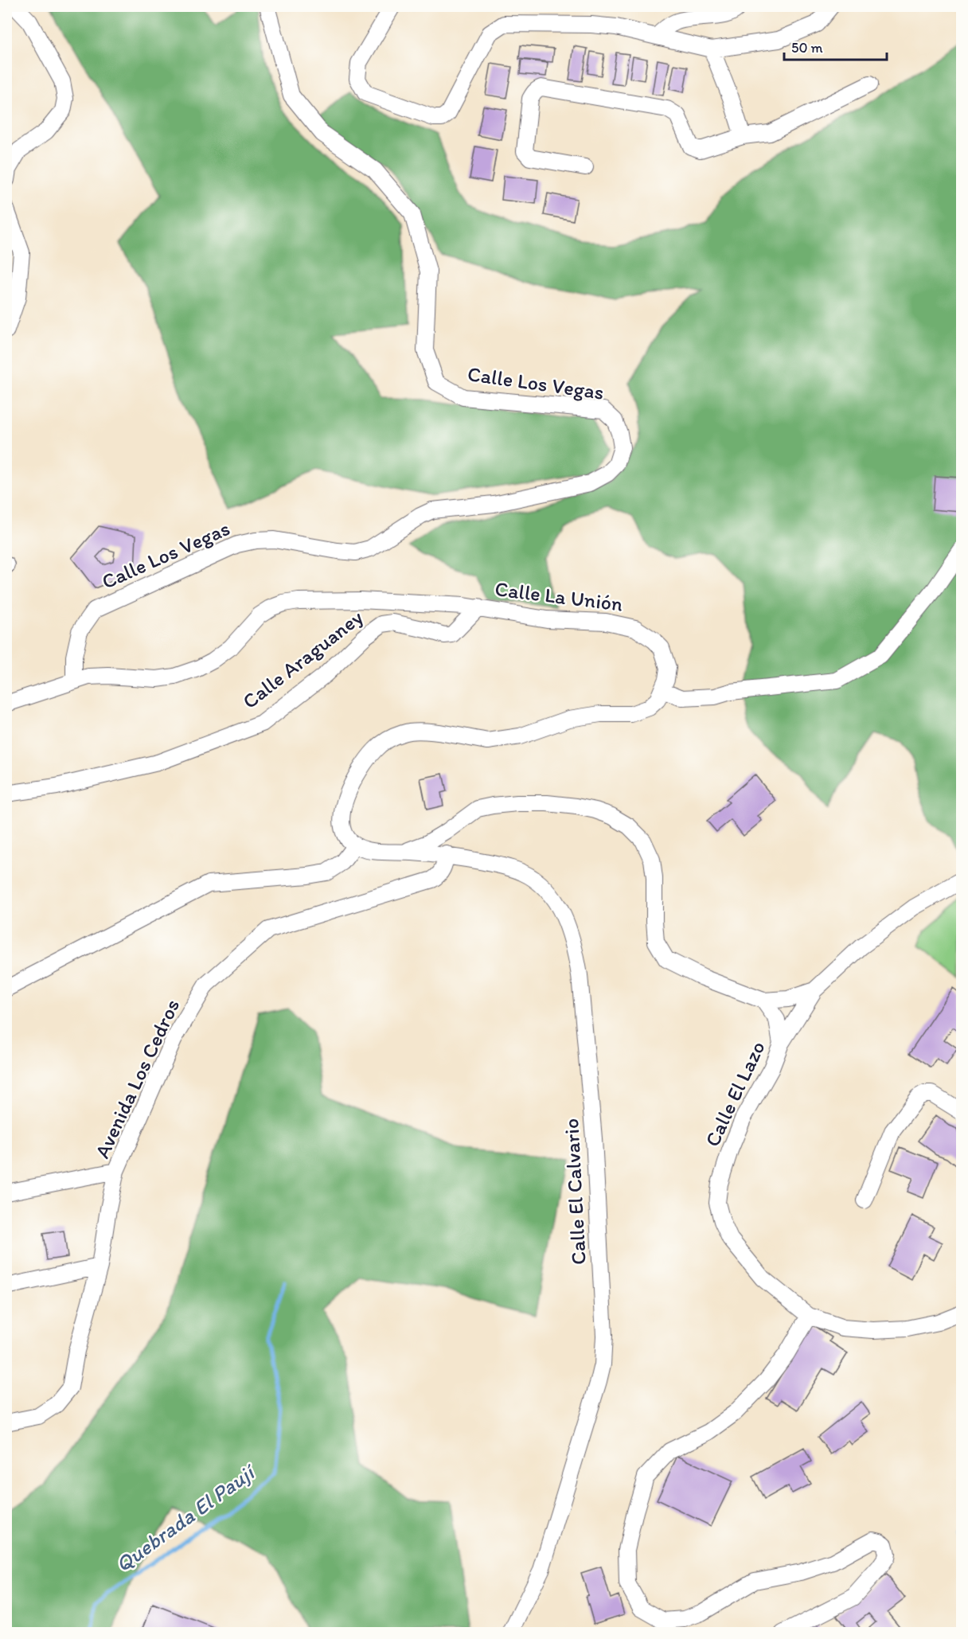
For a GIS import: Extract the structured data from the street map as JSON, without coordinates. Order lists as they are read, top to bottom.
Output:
{
  "streets": {
    "street": [
      "Calle Los Vegas",
      "Calle La Unión",
      "Calle Araguaney",
      "Avenida Los Cedros",
      "Calle El Lazo",
      "Calle El Calvario"
    ]
  },
  "crossings": [
    ["Calle Los Vegas", "Calle La Unión"],
    ["Calle La Unión", "Calle Araguaney"],
    ["Avenida Los Cedros", "Calle El Calvario"]
  ],
  "water": ["Quebrada El Paují"],
  "scale_bar": "50 m"
}
